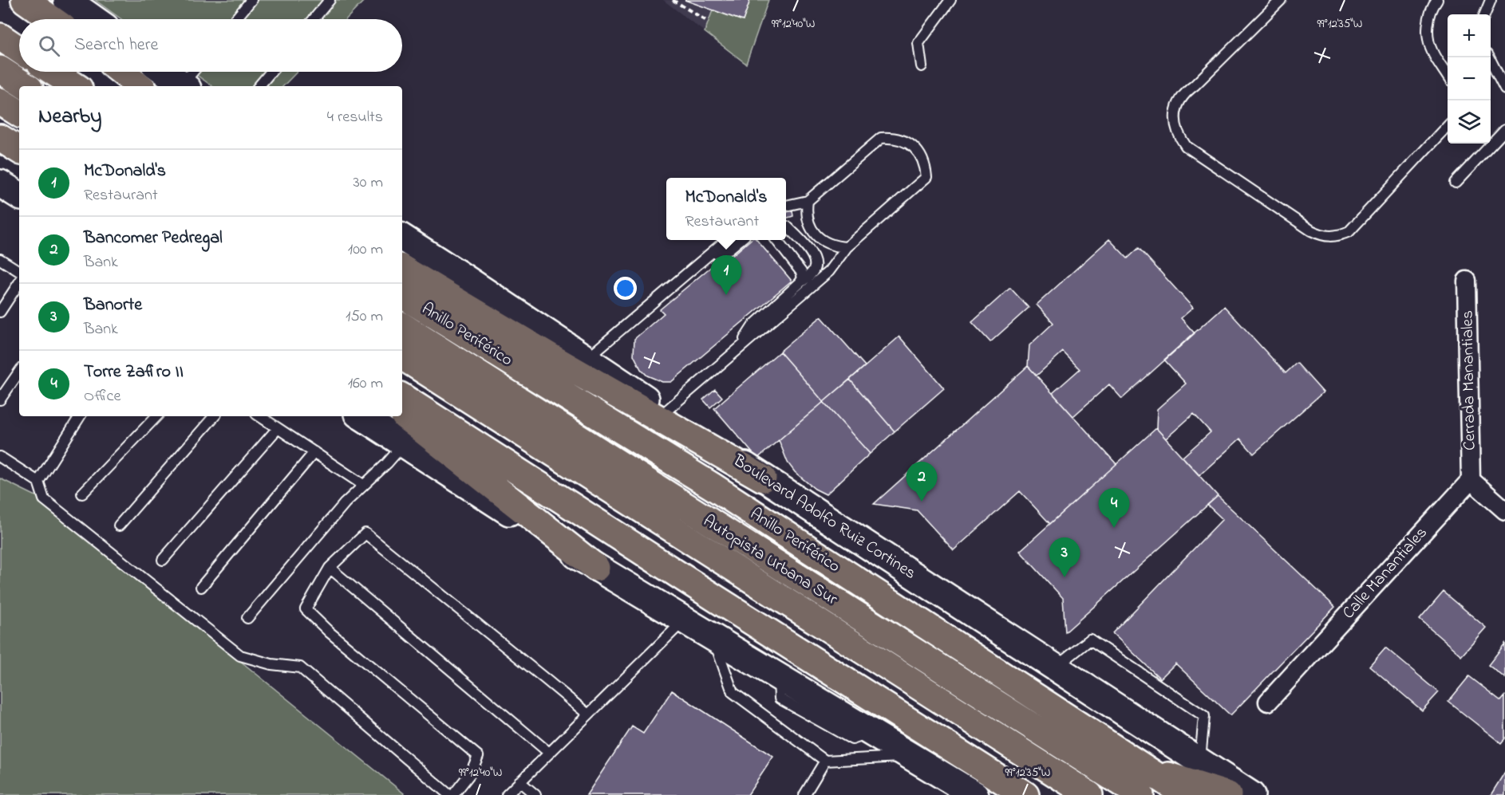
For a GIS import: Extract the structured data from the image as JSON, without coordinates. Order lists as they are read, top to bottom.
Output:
{
  "streets": {
    "highway": ["Anillo Periférico", "Autopista Urbana Sur"],
    "main road": ["Boulevard Adolfo Ruiz Cortines"],
    "street": ["Cerrada Manantiales", "Calle Manantiales"]
  },
  "crossings": [
    ["Cerrada Manantiales", "Calle Manantiales"]
  ],
  "page": {
    "map_buttons": ["+", "−"],
    "search": "Search here",
    "heading": ["Nearby", "4 results"],
    "list": [
      {
        "mark": "1",
        "name": "McDonald's",
        "note": "Restaurant",
        "value": "30 m"
      },
      {
        "mark": "2",
        "name": "Bancomer Pedregal",
        "note": "Bank",
        "value": "100 m"
      },
      {
        "mark": "3",
        "name": "Banorte",
        "note": "Bank",
        "value": "150 m"
      },
      {
        "mark": "4",
        "name": "Torre Zafiro II",
        "note": "Office",
        "value": "160 m"
      }
    ],
    "popup": ["McDonald's", "Restaurant"],
    "pins": [
      "1",
      "2",
      "4",
      "3"
    ]
  },
  "coordinates": ["99°12'35\"W", "99°12'40\"W"]
}
